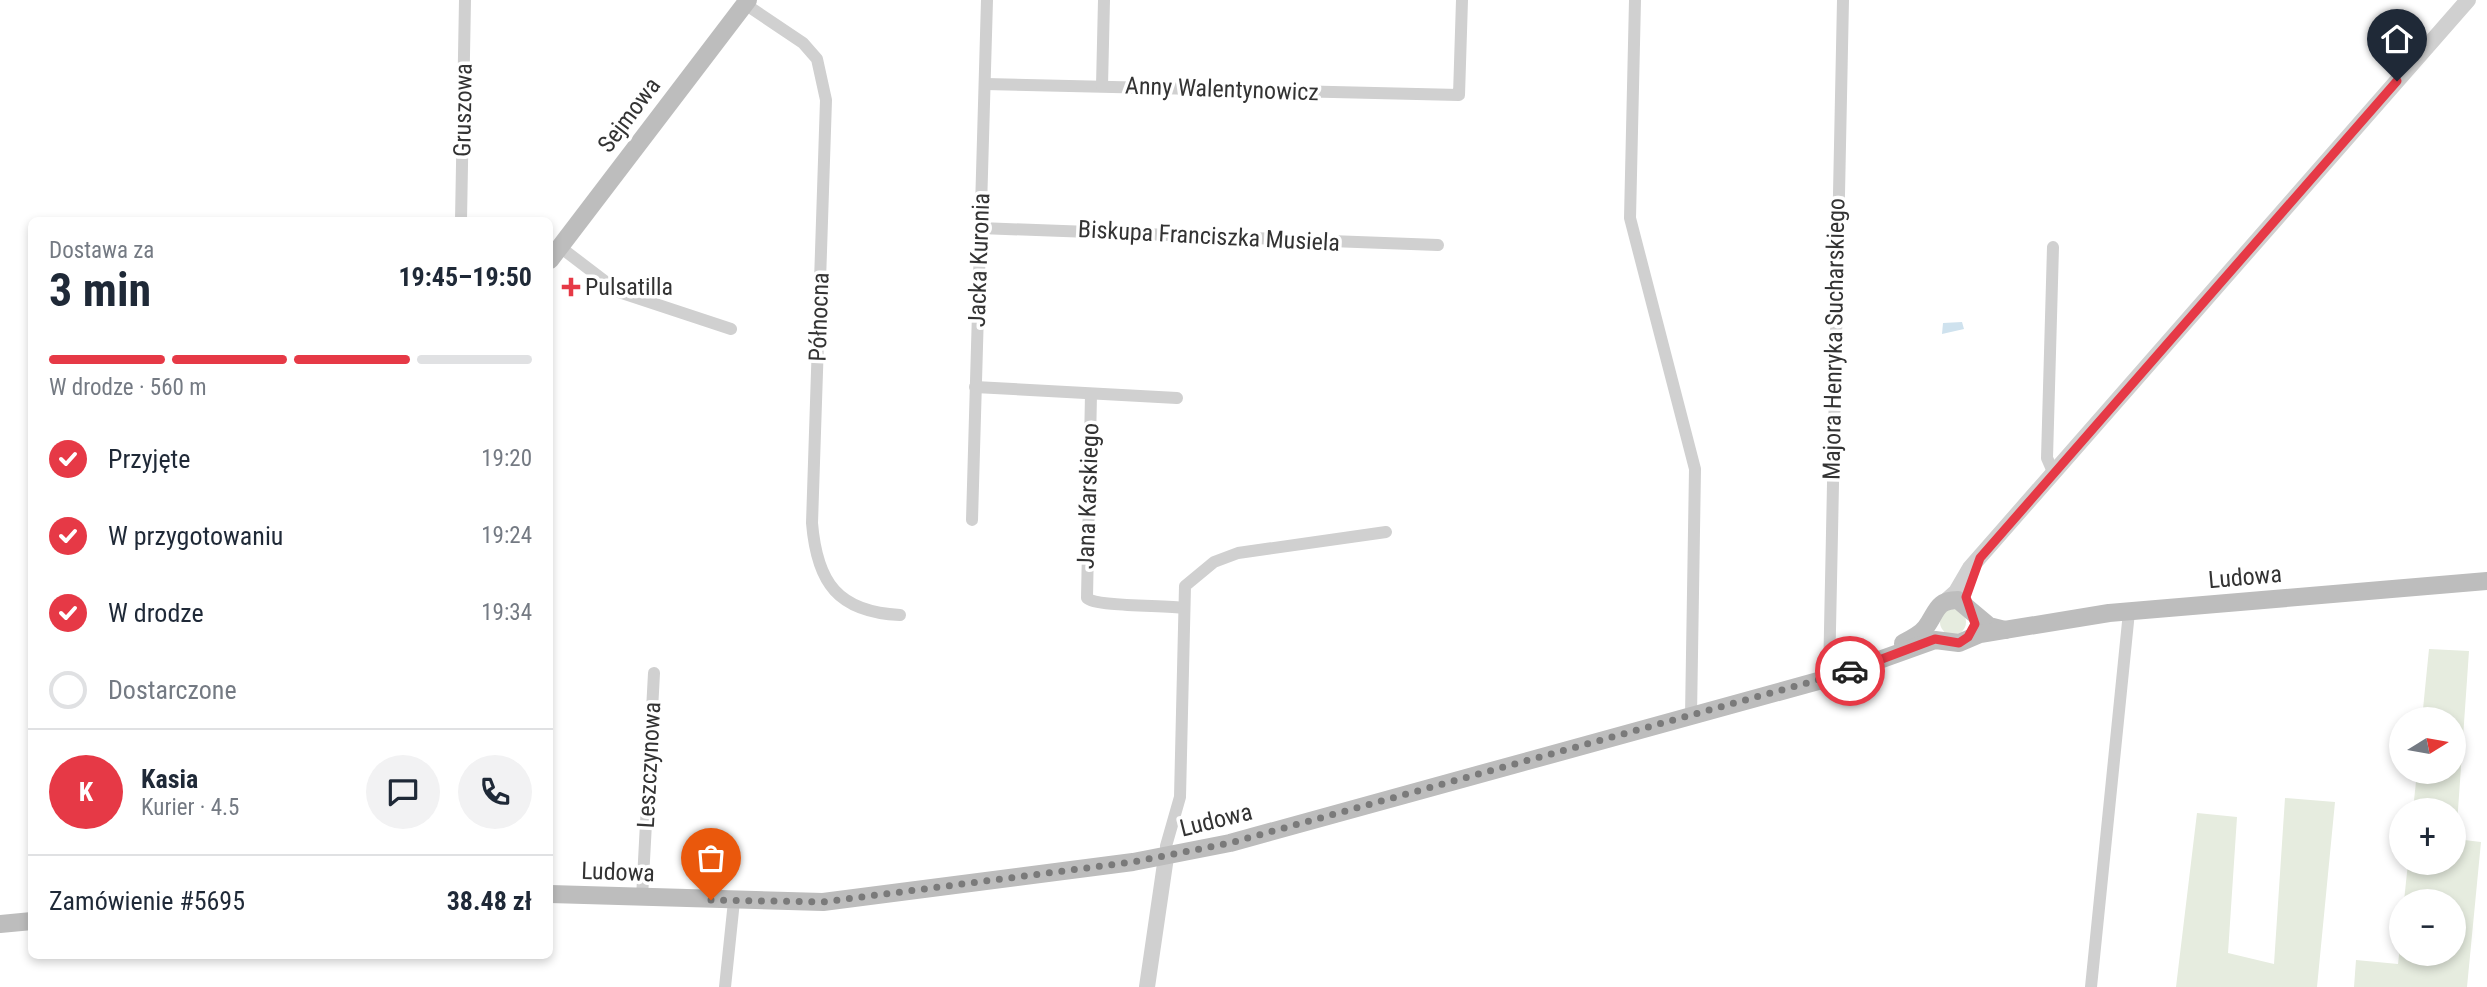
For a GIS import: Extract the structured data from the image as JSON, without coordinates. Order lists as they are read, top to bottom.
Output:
{
  "streets": {
    "main road": ["Sejmowa", "Ludowa"],
    "street": [
      "Anny Walentynowicz",
      "Gruszowa",
      "Biskupa Franciszka Musiela",
      "Jacka Kuronia",
      "Północna",
      "Majora Henryka Sucharskiego",
      "Jana Karskiego",
      "Leszczynowa"
    ]
  },
  "crossings": [
    ["Anny Walentynowicz", "Jacka Kuronia"],
    ["Sejmowa", "Północna"],
    ["Biskupa Franciszka Musiela", "Jacka Kuronia"],
    ["Majora Henryka Sucharskiego", "Ludowa"],
    ["Ludowa", "Leszczynowa"]
  ],
  "places": {
    "health": ["Pulsatilla"]
  },
  "north": "right",
  "page": {
    "heading": ["3 min", "Dostawa za", "19:45–19:50"],
    "panel": [
      "Kasia",
      "Kurier · 4.5",
      "Zamówienie #5695",
      "38.48 zł"
    ],
    "bar": "W drodze · 560 m",
    "list": [
      ["Przyjęte", "19:20"],
      ["W przygotowaniu", "19:24"],
      ["W drodze", "19:34"],
      "Dostarczone"
    ],
    "map_buttons": ["+", "−"],
    "round": "K"
  }
}
